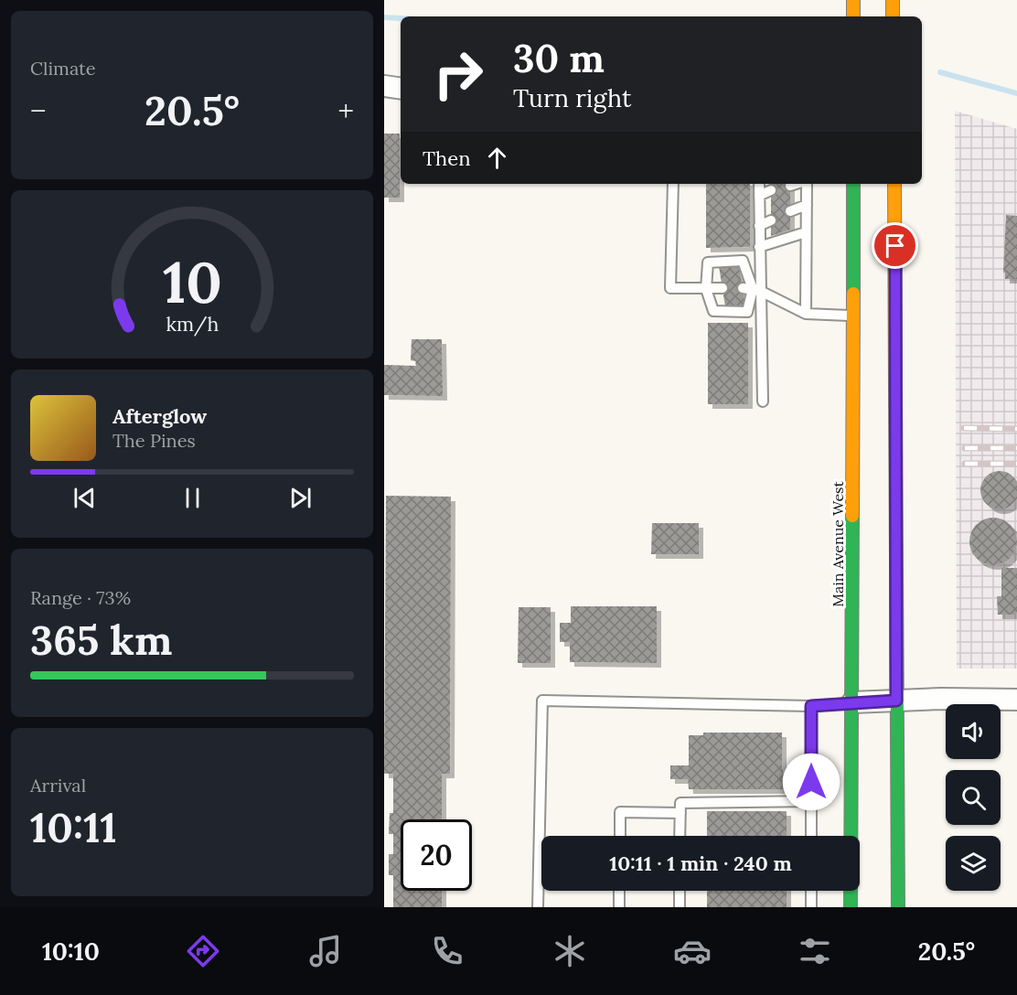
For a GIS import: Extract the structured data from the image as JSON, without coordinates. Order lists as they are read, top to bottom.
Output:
{
  "streets": {
    "main road": ["Main Avenue West"]
  },
  "page": {
    "tile": [
      "Climate",
      ["Range · 73%", "365 km"],
      ["Arrival", "10:11"]
    ],
    "turn": ["30 m", "Turn right"],
    "heat": ["−", "20.5°", "+"],
    "then": "Then",
    "song": ["Afterglow", "The Pines"],
    "limit": "20",
    "trip": "10:11 · 1 min · 240 m",
    "tabs": ["10:10", "20.5°"],
    "gauge": ["10", "km/h"]
  }
}
